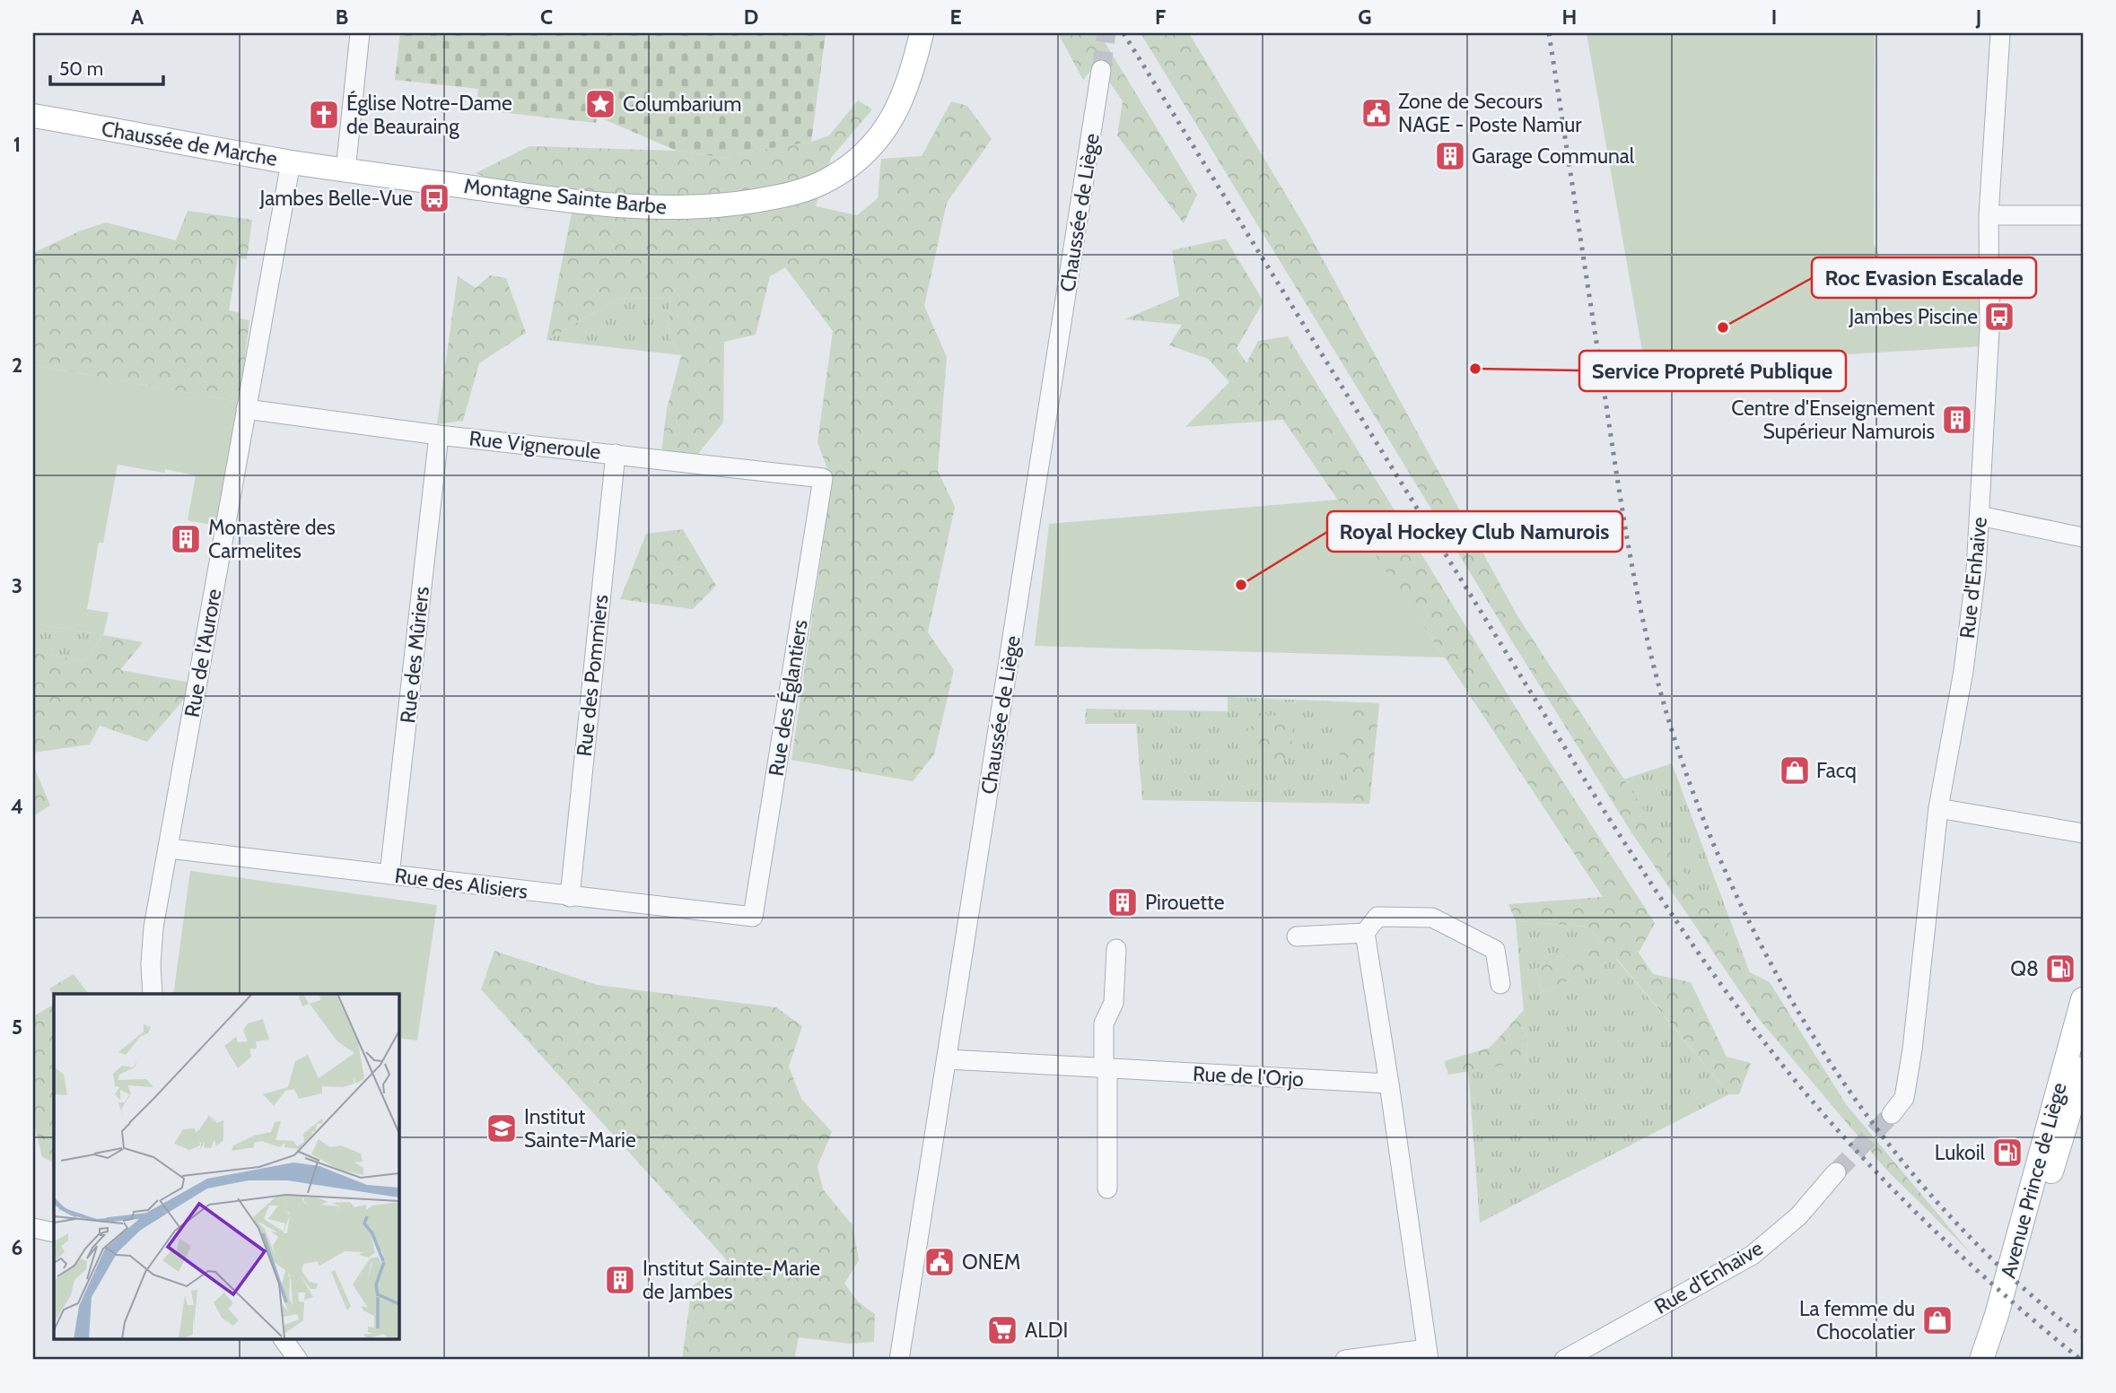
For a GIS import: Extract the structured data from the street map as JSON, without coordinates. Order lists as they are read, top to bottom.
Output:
{
  "streets": {
    "main road": ["Chaussée de Marche", "Montagne Sainte Barbe", "Avenue Prince de Liège"],
    "street": [
      "Chaussée de Liège",
      "Rue Vigneroule",
      "Rue d'Enhaive",
      "Rue de l'Aurore",
      "Rue des Mûriers",
      "Rue des Pommiers",
      "Rue des Églantiers",
      "Rue des Alisiers",
      "Rue de l'Orjo"
    ]
  },
  "crossings": [
    ["Chaussée de Marche", "Montagne Sainte Barbe"],
    ["Chaussée de Marche", "Rue de l'Aurore"],
    ["Chaussée de Liège", "Rue de l'Orjo"],
    ["Rue Vigneroule", "Rue de l'Aurore"],
    ["Rue Vigneroule", "Rue des Mûriers"],
    ["Rue Vigneroule", "Rue des Pommiers"],
    ["Rue Vigneroule", "Rue des Églantiers"],
    ["Rue de l'Aurore", "Rue des Alisiers"],
    ["Rue des Mûriers", "Rue des Alisiers"],
    ["Rue des Pommiers", "Rue des Alisiers"],
    ["Rue des Églantiers", "Rue des Alisiers"]
  ],
  "places": {
    "place": ["Columbarium"],
    "public building": ["Zone de Secours NAGE - Poste Namur", "ONEM"],
    "church": ["Église Notre-Dame de Beauraing"],
    "building": [
      "Garage Communal",
      "Centre d'Enseignement Supérieur Namurois",
      "Monastère des Carmelites",
      "Pirouette",
      "Institut Sainte-Marie de Jambes"
    ],
    "bus stop": ["Jambes Belle-Vue", "Jambes Piscine"],
    "other": ["Roc Evasion Escalade", "Service Propreté Publique", "Royal Hockey Club Namurois"],
    "shop": ["Facq", "La femme du Chocolatier"],
    "fuel station": ["Q8", "Lukoil"],
    "school or university": ["Institut Sainte-Marie"],
    "supermarket": ["ALDI"]
  },
  "scale_bar": "50 m",
  "grid": {
    "columns": [
      "A",
      "B",
      "C",
      "D",
      "E",
      "F",
      "G",
      "H",
      "I",
      "J"
    ],
    "rows": [
      "1",
      "2",
      "3",
      "4",
      "5",
      "6"
    ]
  }
}
